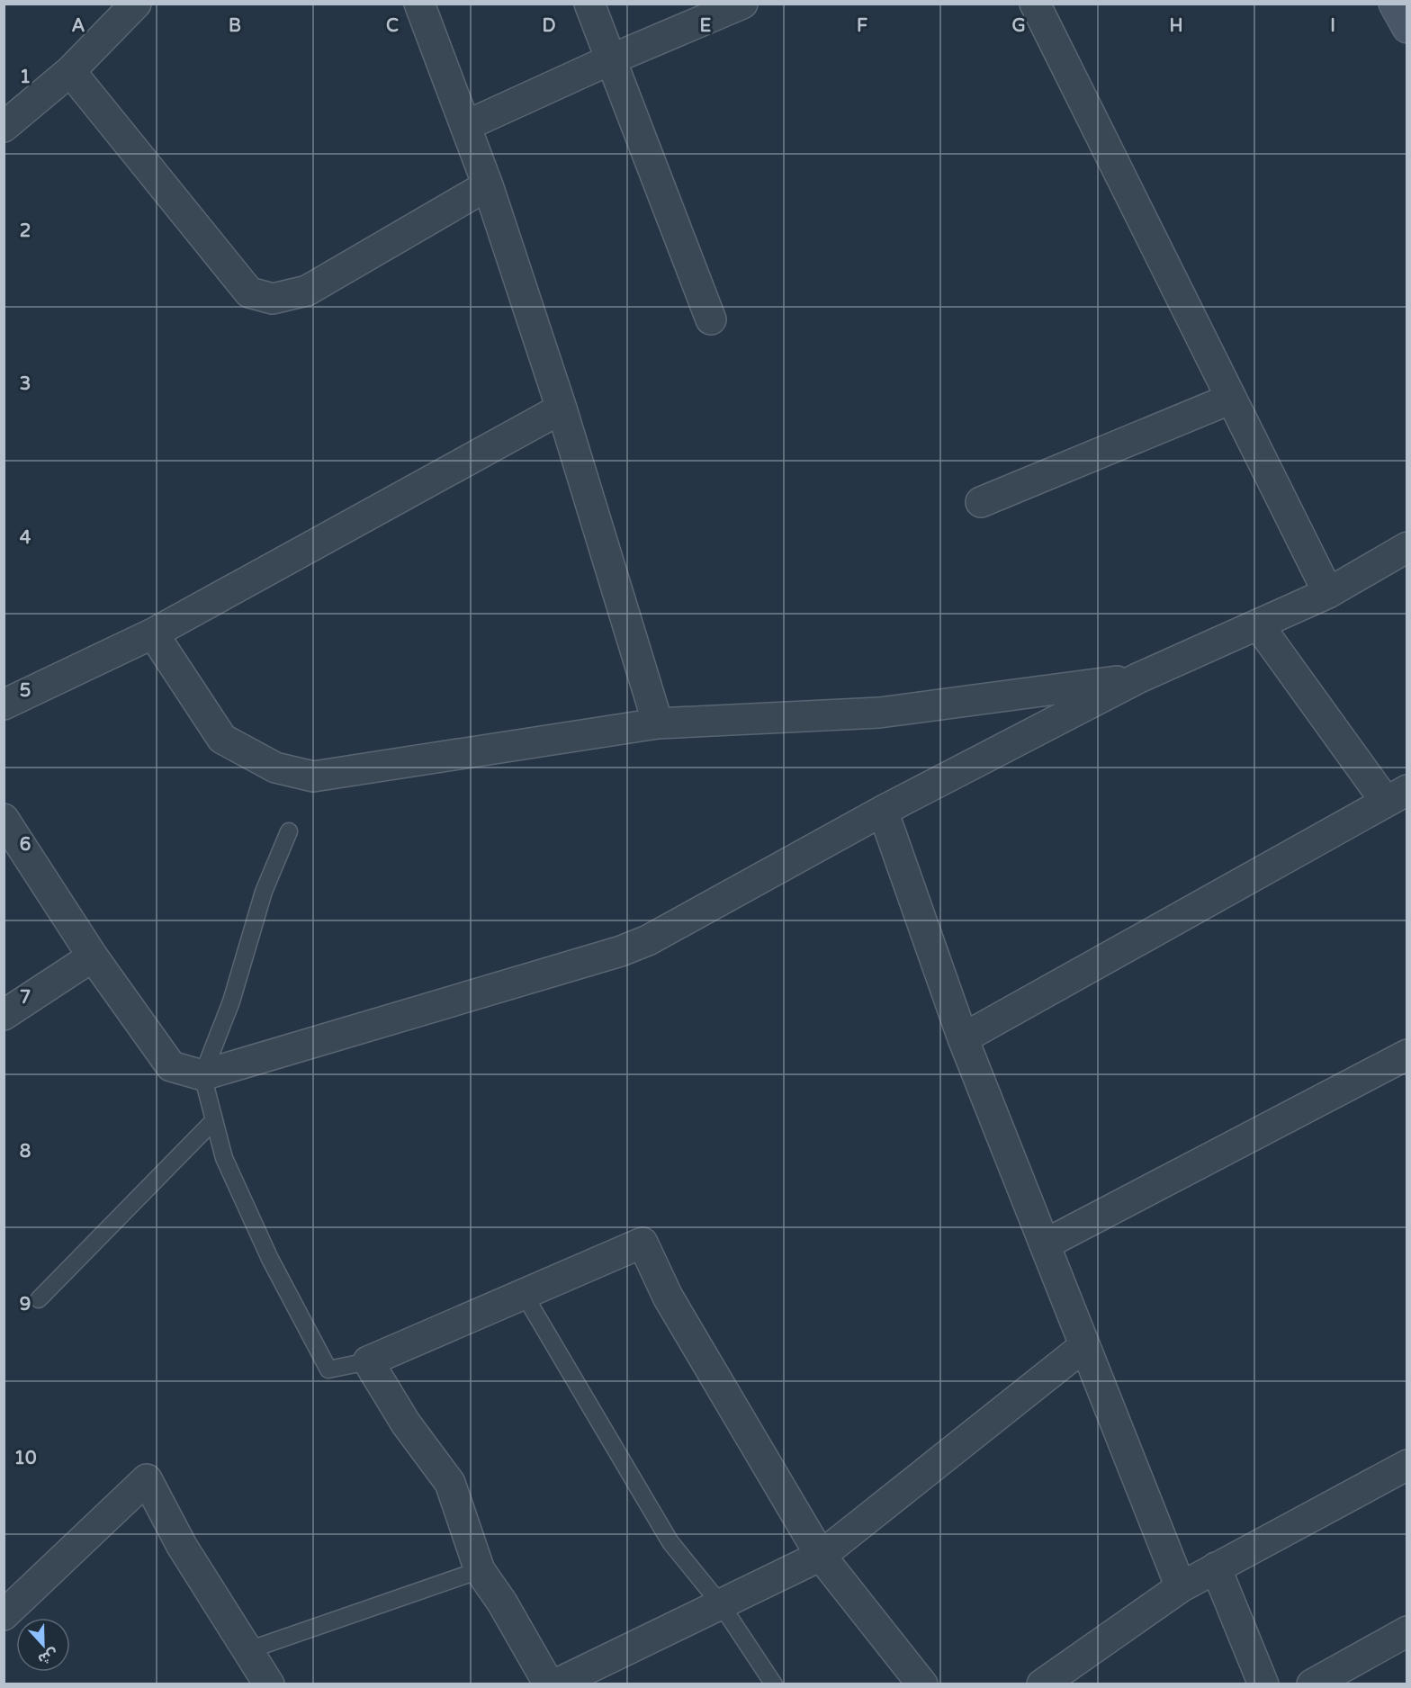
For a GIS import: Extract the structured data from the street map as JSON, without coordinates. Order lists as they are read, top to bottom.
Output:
{
  "north": "bottom",
  "grid": {
    "columns": [
      "A",
      "B",
      "C",
      "D",
      "E",
      "F",
      "G",
      "H",
      "I"
    ],
    "rows": [
      "1",
      "2",
      "3",
      "4",
      "5",
      "6",
      "7",
      "8",
      "9",
      "10"
    ]
  }
}
